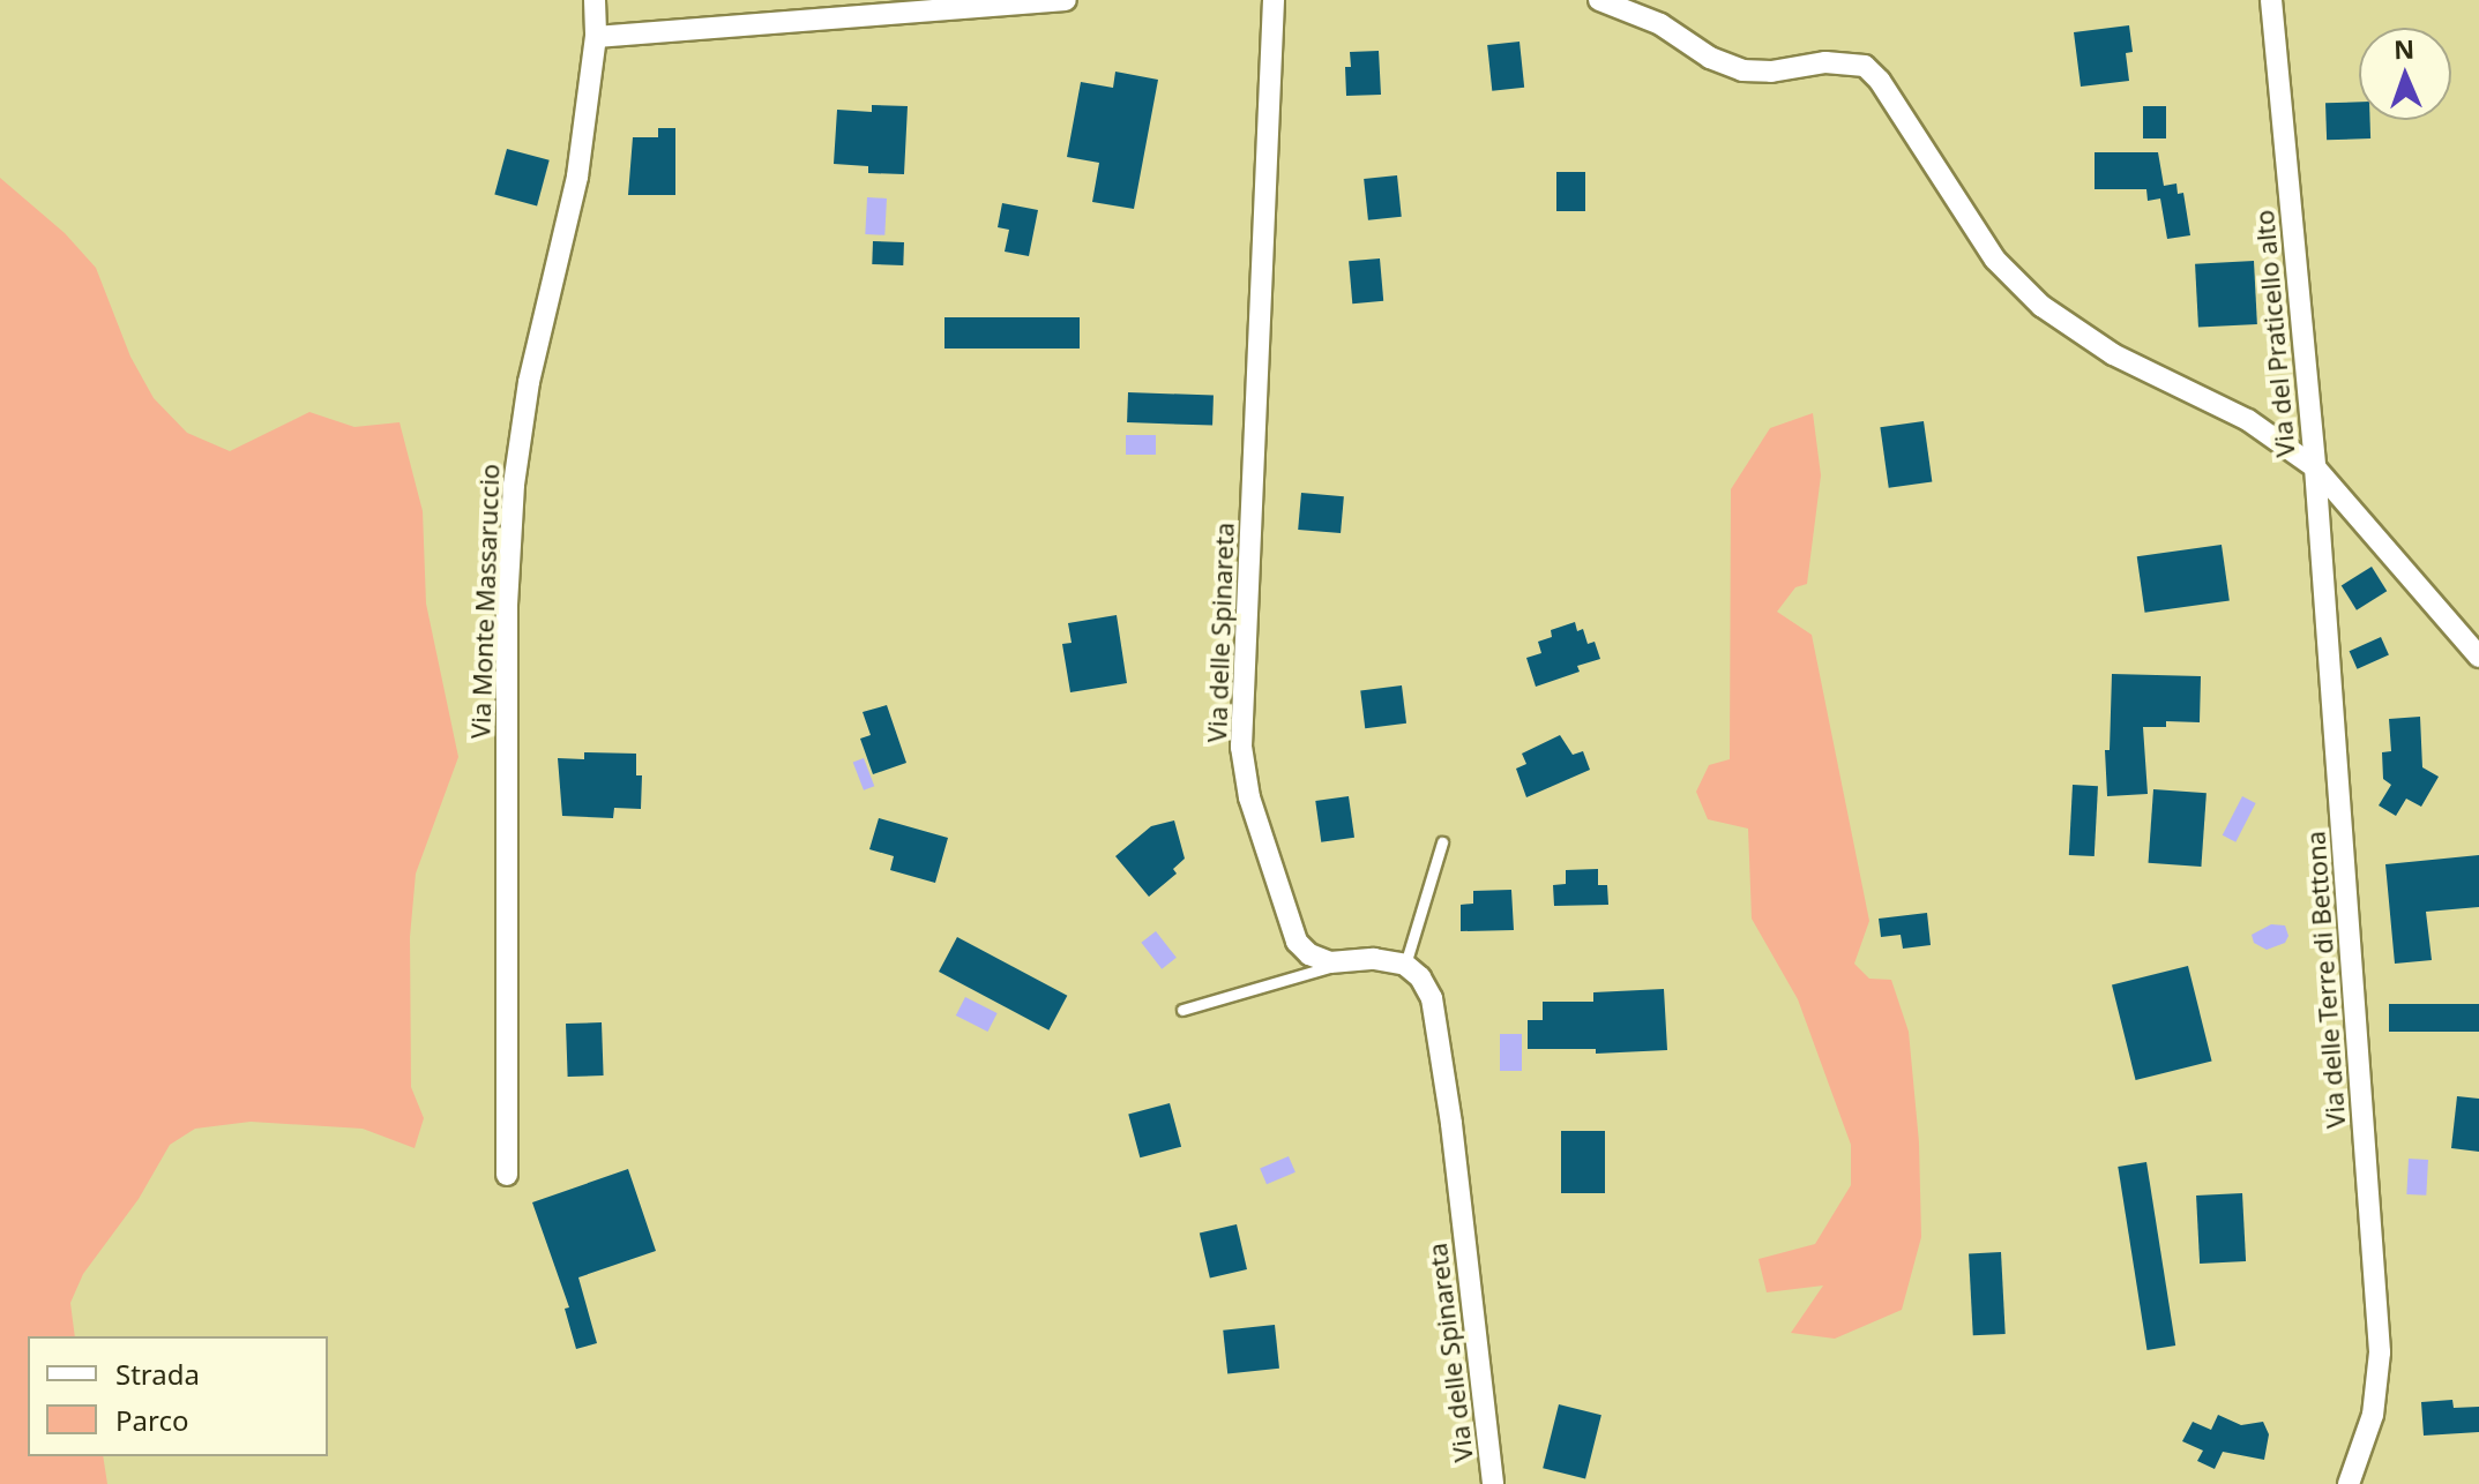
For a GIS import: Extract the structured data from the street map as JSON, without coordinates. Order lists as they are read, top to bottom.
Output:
{
  "streets": {
    "street": [
      "Via del Praticello alto",
      "Via Monte Massaruccio",
      "Via delle Spinareta",
      "Via delle Terre di Bettona"
    ]
  },
  "crossings": [
    ["Via del Praticello alto", "Via delle Terre di Bettona"]
  ],
  "legend": ["Strada", "Parco"],
  "north": "top"
}
